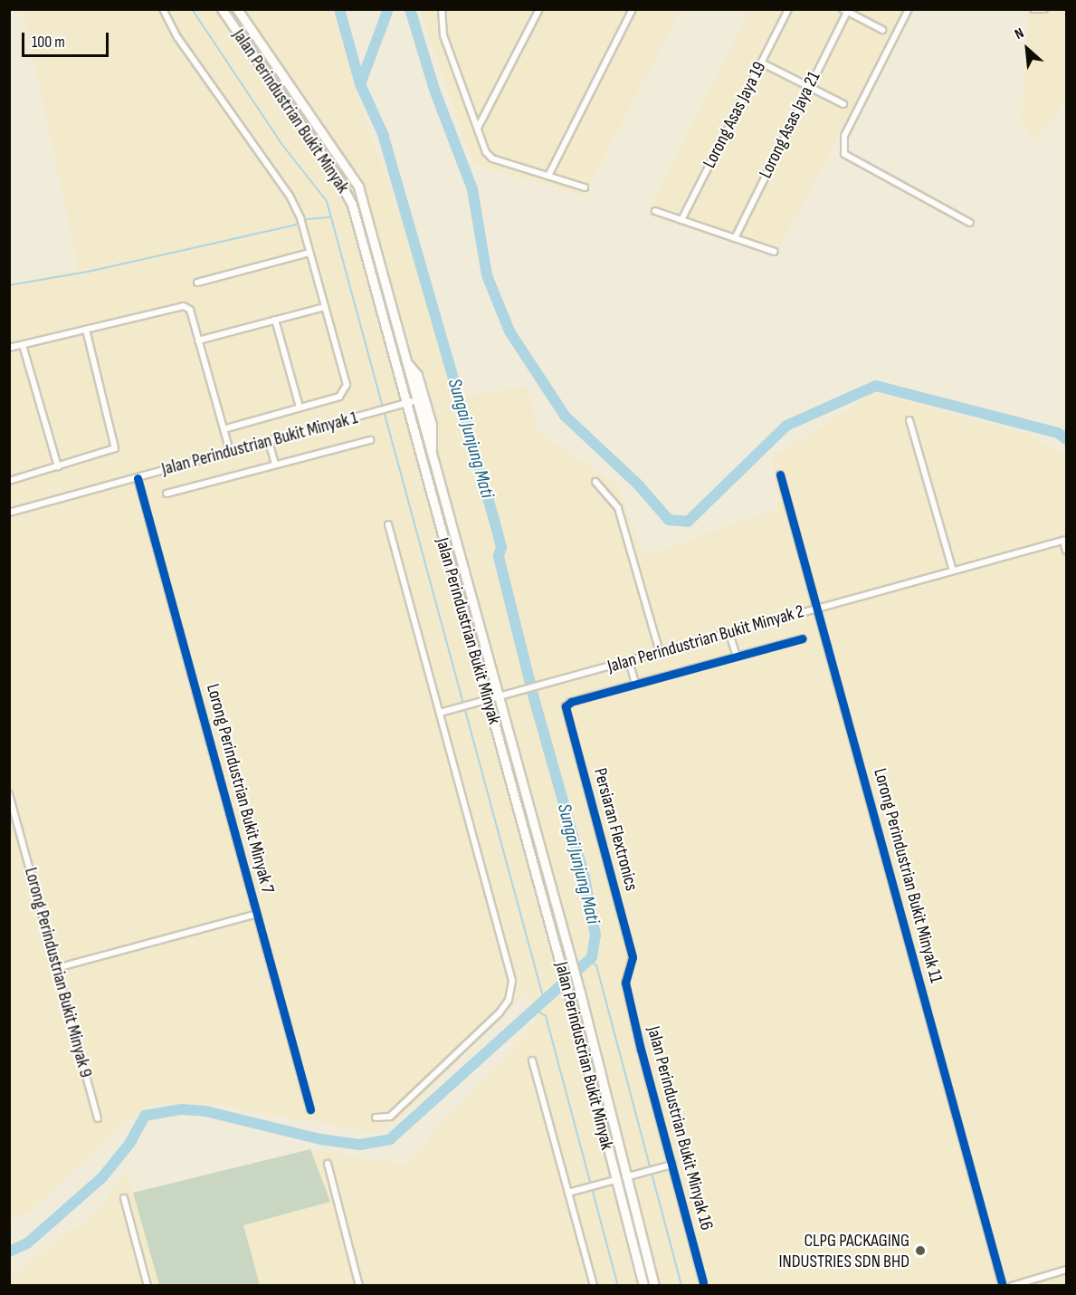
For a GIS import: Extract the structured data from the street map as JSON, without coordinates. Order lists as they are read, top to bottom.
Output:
{
  "streets": {
    "main road": ["Jalan Perindustrian Bukit Minyak"],
    "street": [
      "Lorong Asas Jaya 19",
      "Lorong Asas Jaya 21",
      "Jalan Perindustrian Bukit Minyak 1",
      "Jalan Perindustrian Bukit Minyak 2",
      "Lorong Perindustrian Bukit Minyak 7",
      "Persiaran Flextronics",
      "Lorong Perindustrian Bukit Minyak 11",
      "Lorong Perindustrian Bukit Minyak 9",
      "Jalan Perindustrian Bukit Minyak 16"
    ]
  },
  "crossings": [
    ["Jalan Perindustrian Bukit Minyak", "Jalan Perindustrian Bukit Minyak 1"],
    ["Jalan Perindustrian Bukit Minyak", "Jalan Perindustrian Bukit Minyak 2"],
    ["Jalan Perindustrian Bukit Minyak 1", "Lorong Perindustrian Bukit Minyak 7"],
    ["Jalan Perindustrian Bukit Minyak 2", "Lorong Perindustrian Bukit Minyak 11"],
    ["Persiaran Flextronics", "Jalan Perindustrian Bukit Minyak 16"]
  ],
  "water": ["Sungai Junjung Mati"],
  "places": ["CLPG PACKAGING INDUSTRIES SDN BHD"],
  "scale_bar": "100 m",
  "north": "top left"
}
